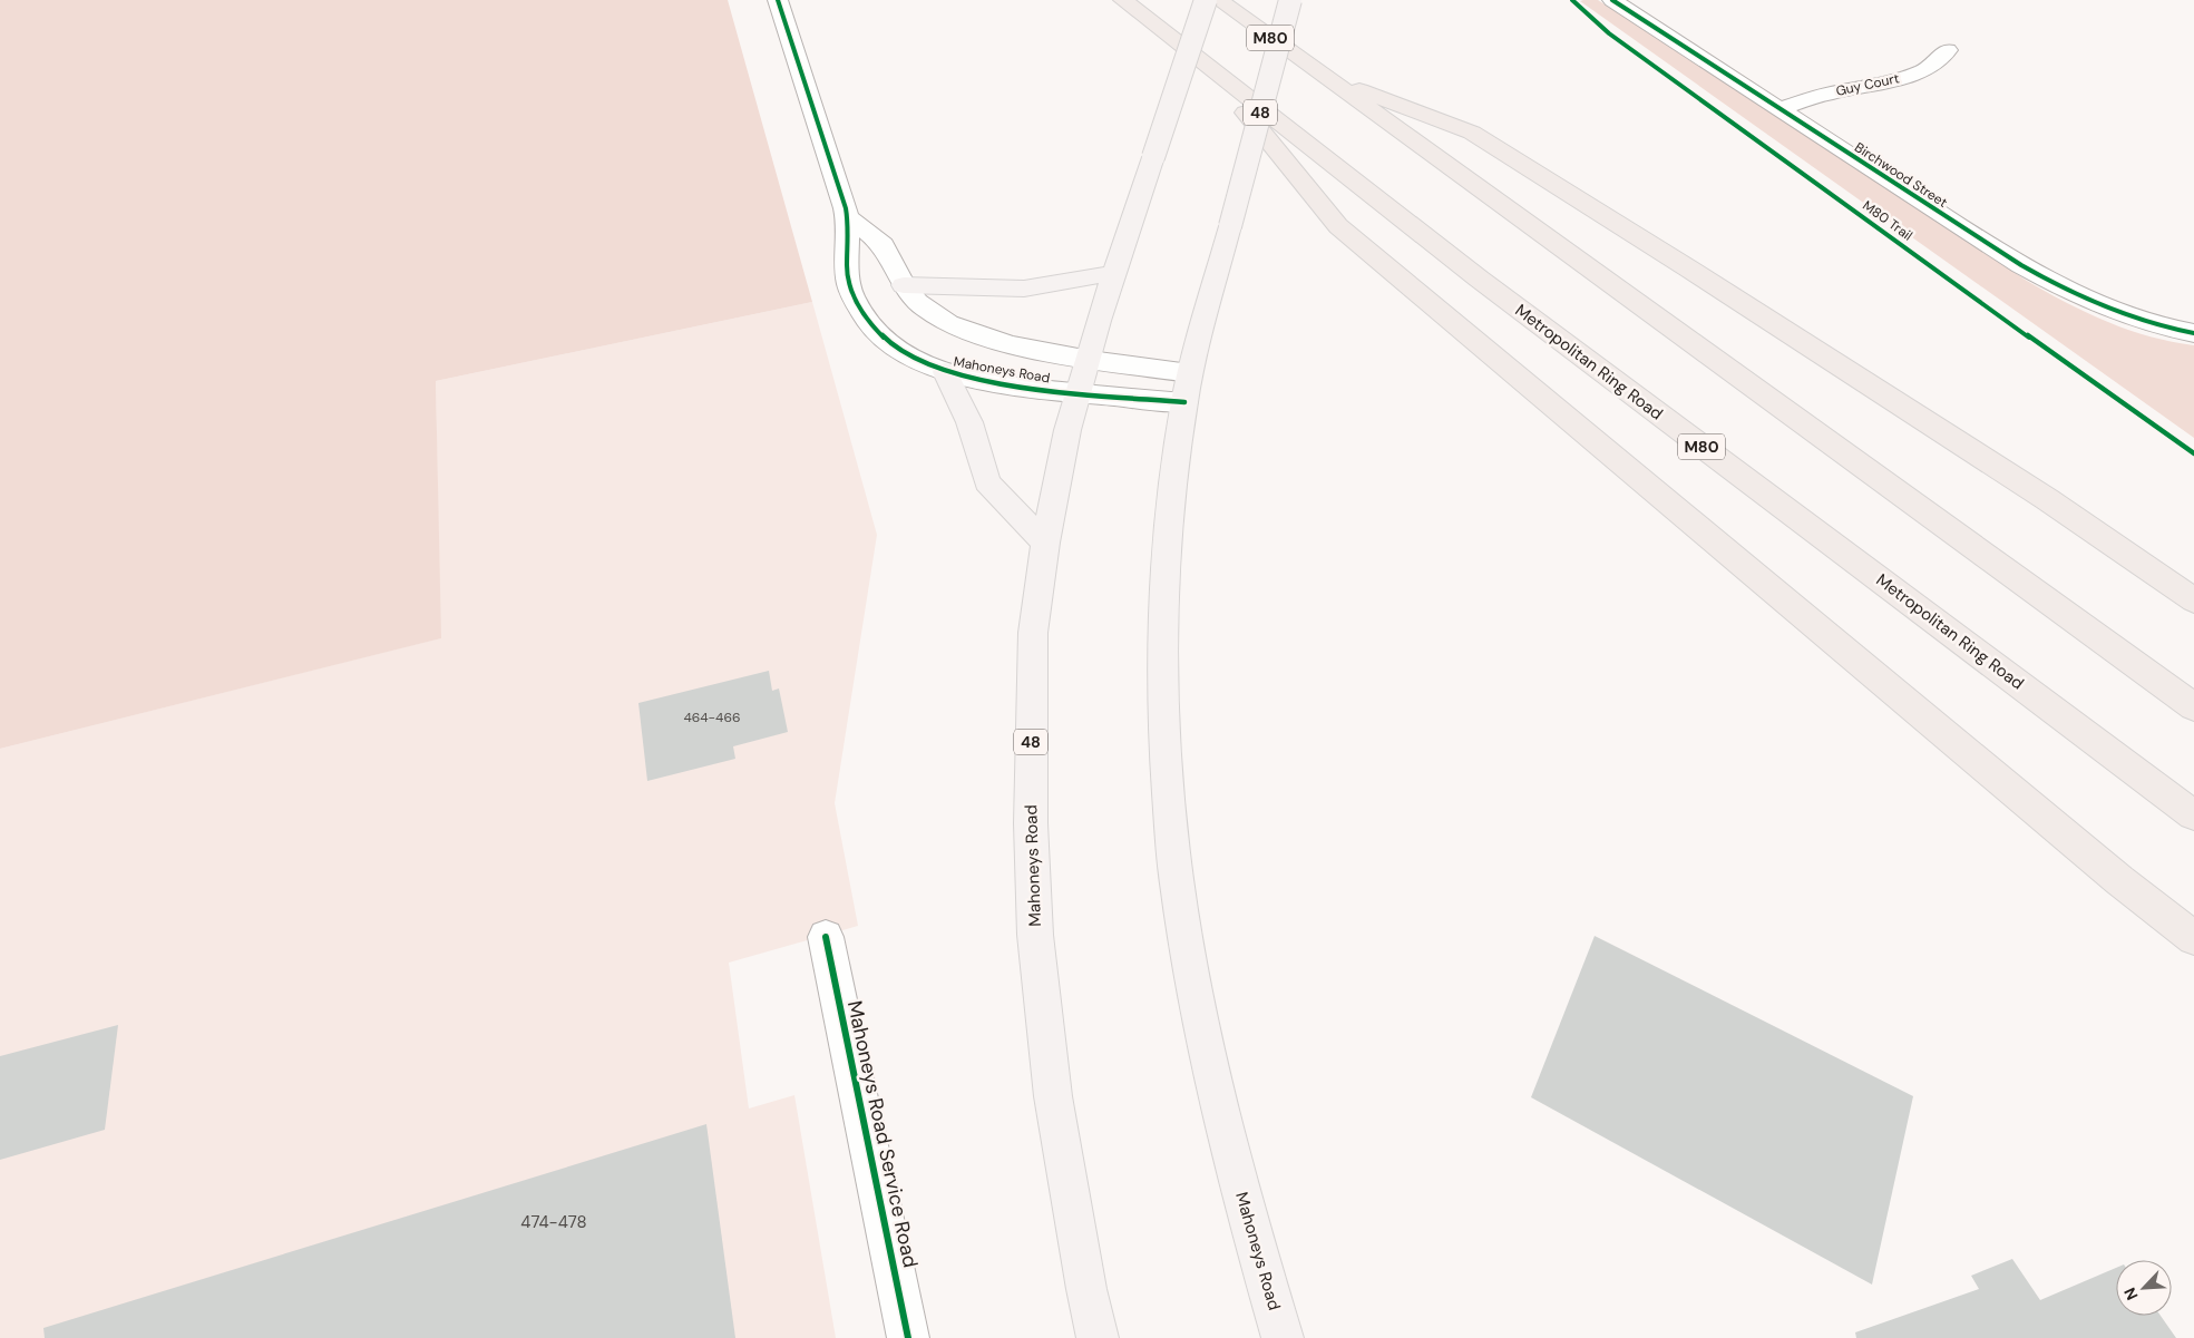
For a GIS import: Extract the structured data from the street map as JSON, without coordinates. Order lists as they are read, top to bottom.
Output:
{
  "streets": {
    "highway": ["M80", "Metropolitan Ring Road"],
    "main road": ["48", "Mahoneys Road"],
    "street": ["Guy Court", "Birchwood Street", "Mahoneys Road Service Road"],
    "cycle path": ["M80 Trail"]
  },
  "crossings": [
    ["Guy Court", "Birchwood Street"]
  ],
  "house_numbers": ["464-466", "474-478"],
  "north": "bottom left"
}
